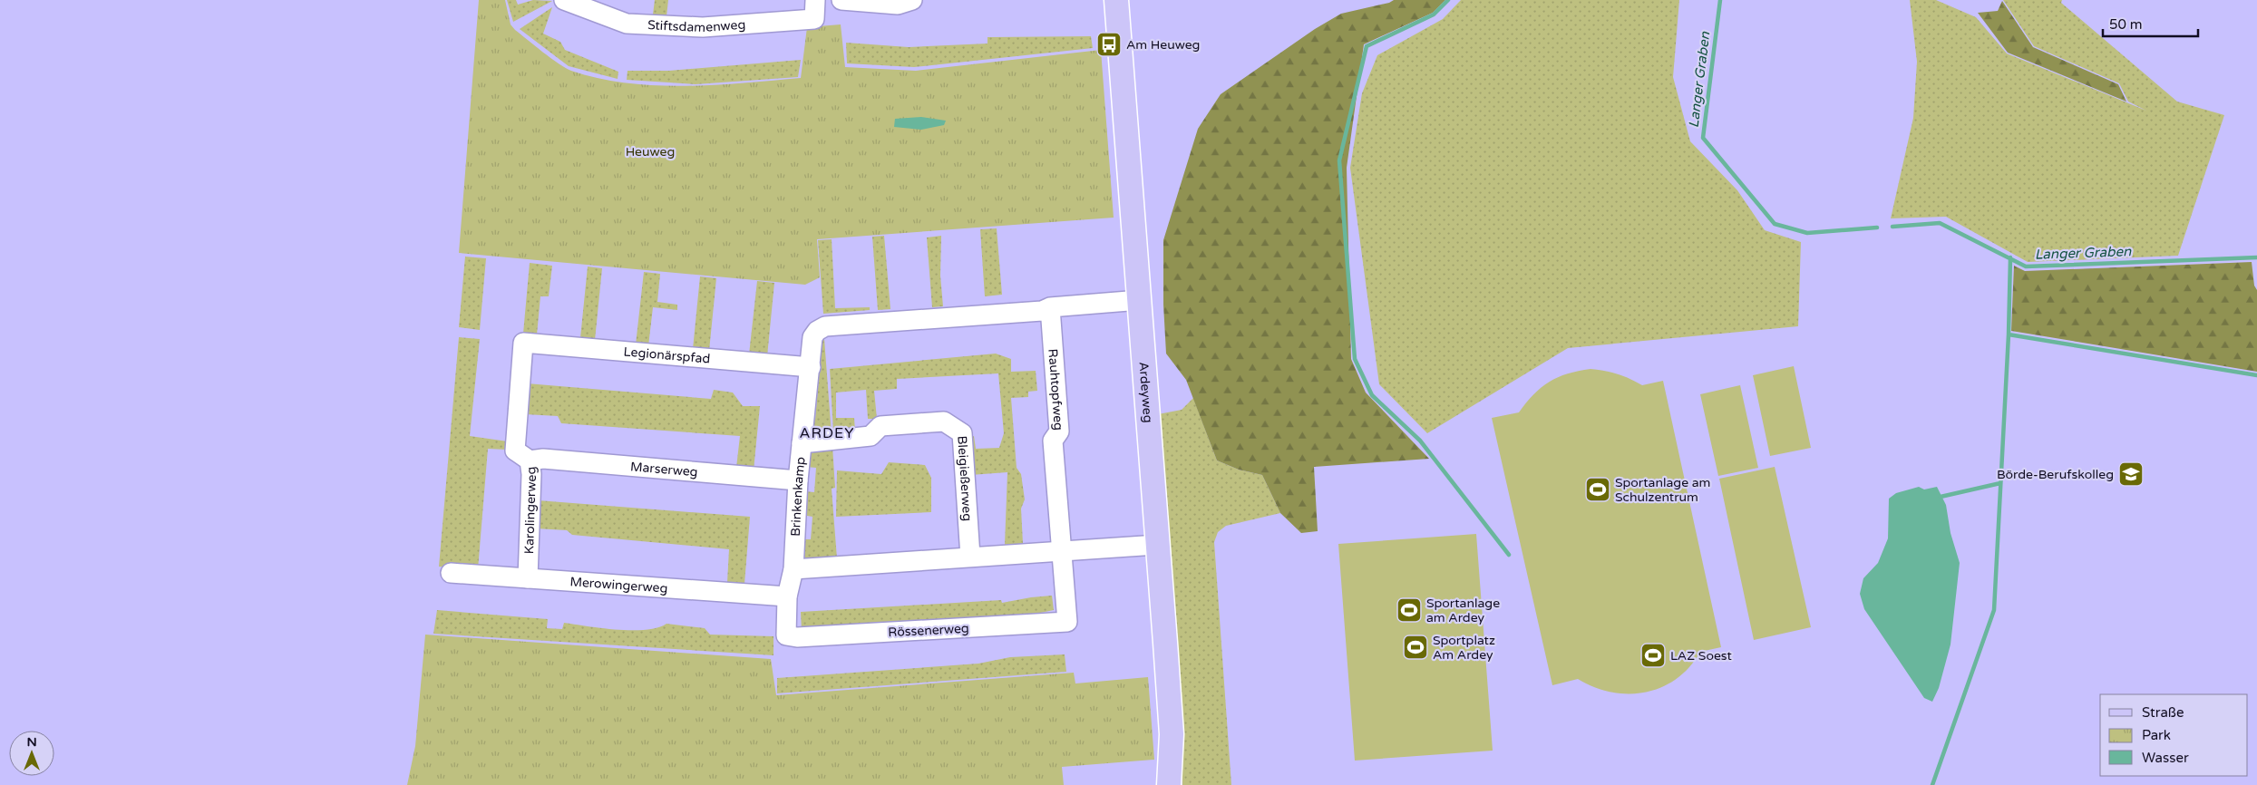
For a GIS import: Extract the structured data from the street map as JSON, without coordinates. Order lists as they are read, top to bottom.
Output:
{
  "streets": {
    "main road": ["Ardeyweg"],
    "street": [
      "Stiftsdamenweg",
      "Legionärspfad",
      "Rauhtopfweg",
      "Marserweg",
      "Bleigießerweg",
      "Brinkenkamp",
      "Karolingerweg",
      "Merowingerweg",
      "Rössenerweg"
    ]
  },
  "crossings": [
    ["Legionärspfad", "Brinkenkamp"],
    ["Legionärspfad", "Karolingerweg"],
    ["Rauhtopfweg", "Brinkenkamp"],
    ["Rauhtopfweg", "Rössenerweg"],
    ["Ardeyweg", "Brinkenkamp"],
    ["Marserweg", "Brinkenkamp"],
    ["Marserweg", "Karolingerweg"],
    ["Bleigießerweg", "Brinkenkamp"],
    ["Brinkenkamp", "Rössenerweg"],
    ["Karolingerweg", "Merowingerweg"],
    ["Merowingerweg", "Rössenerweg"]
  ],
  "districts": ["ARDEY"],
  "water": ["Langer Graben"],
  "parks": ["Heuweg"],
  "places": {
    "bus stop": ["Am Heuweg"],
    "school or university": ["Börde-Berufskolleg"],
    "sports": [
      "Sportanlage am Schulzentrum",
      "Sportanlage am Ardey",
      "Sportplatz Am Ardey",
      "LAZ Soest"
    ]
  },
  "legend": ["Straße", "Park", "Wasser"],
  "scale_bar": "50 m",
  "north": "top"
}
